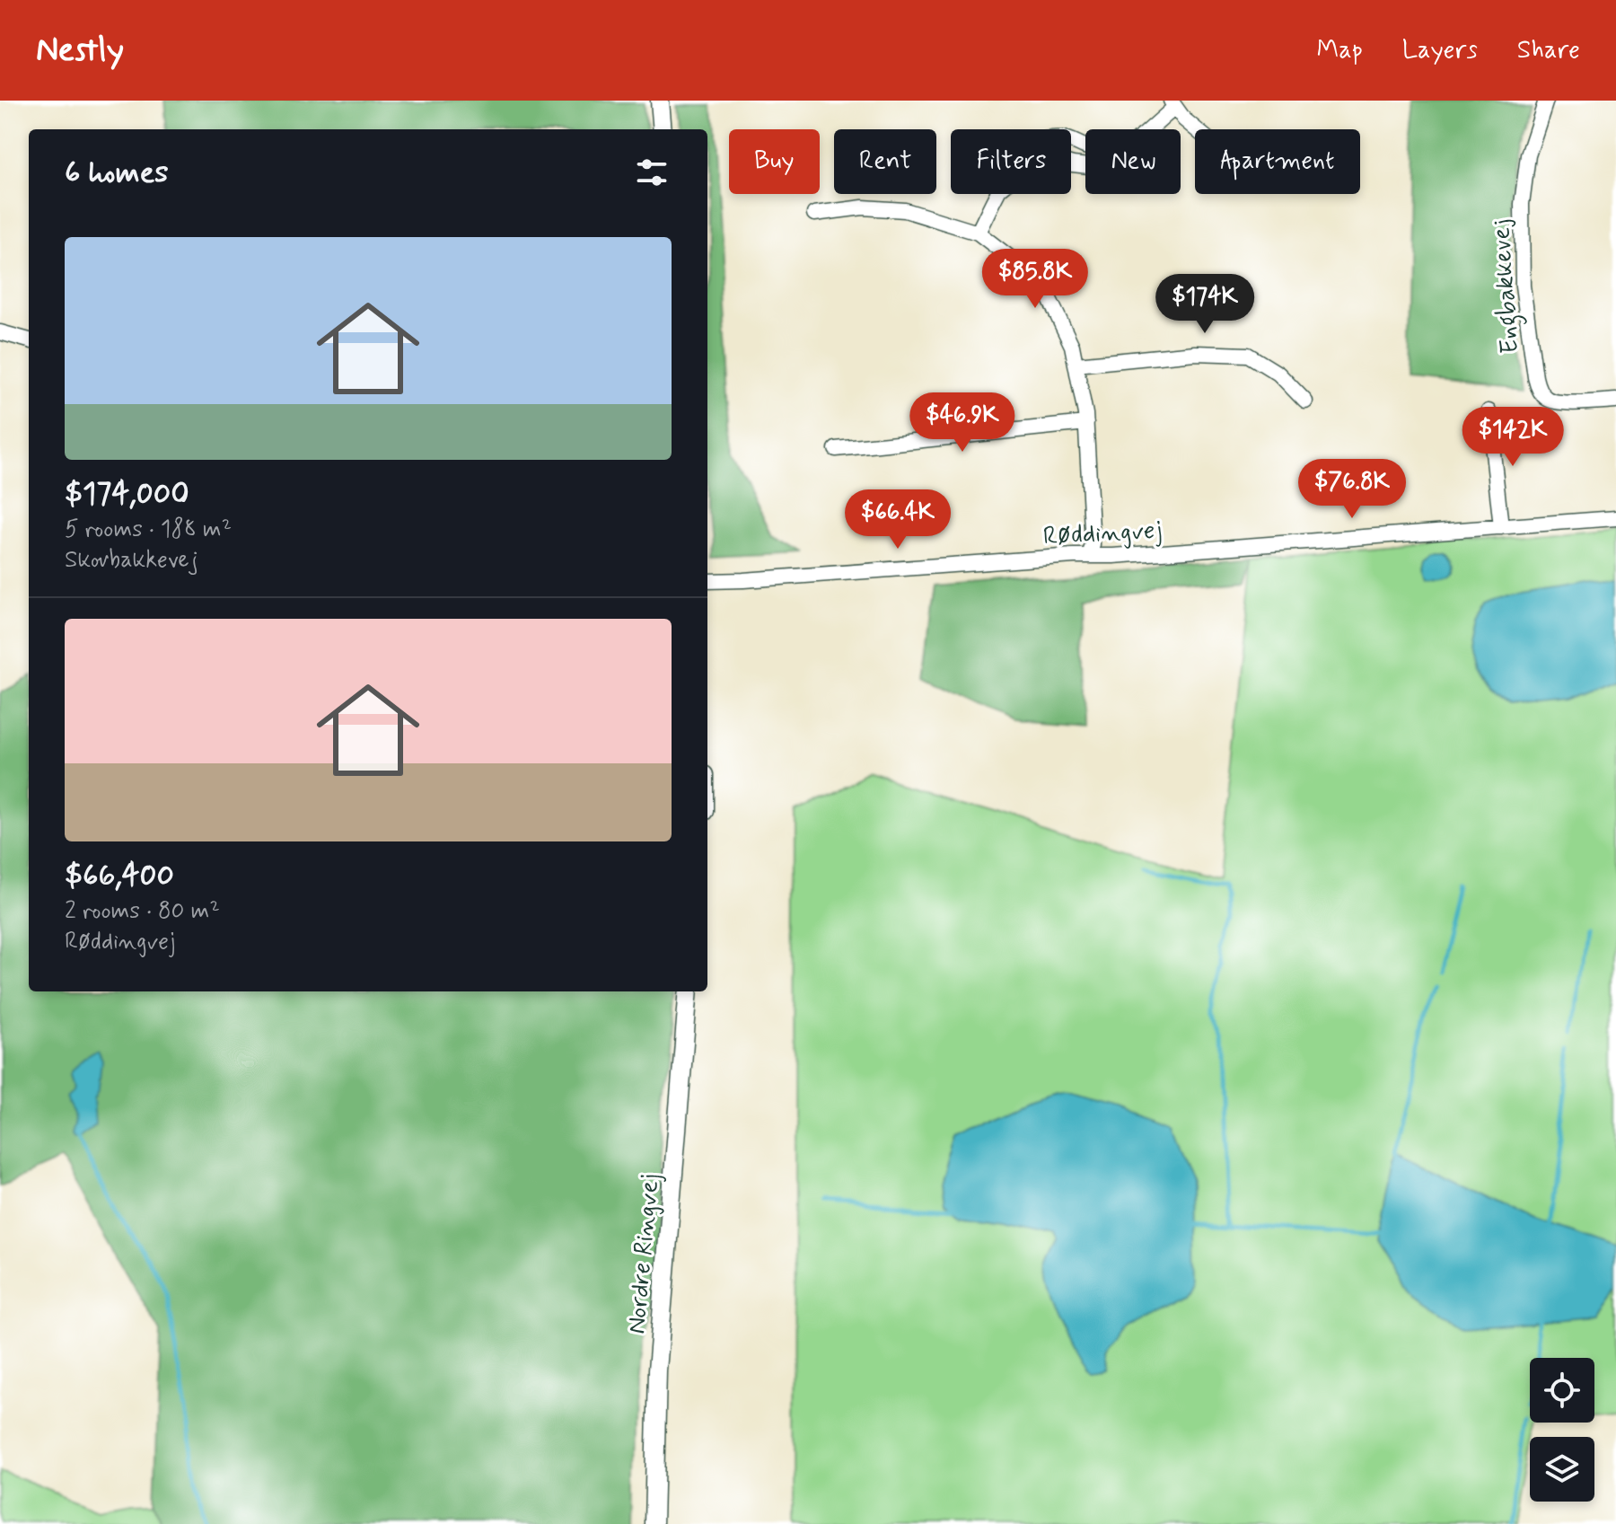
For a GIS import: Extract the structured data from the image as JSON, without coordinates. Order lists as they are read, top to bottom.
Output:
{
  "streets": {
    "main road": ["Nordre Ringvej"],
    "street": ["Engbakkevej", "Røddingvej"]
  },
  "page": {
    "header": "Nestly",
    "nav": ["Map", "Layers", "Share"],
    "chip": [
      "Buy",
      "Rent",
      "Filters",
      "New",
      "Apartment"
    ],
    "heading": "6 homes",
    "list": [
      {
        "name": "$174,000",
        "note": "5 rooms · 188 m² · Skovbakkevej"
      },
      {
        "name": "$66,400",
        "note": "2 rooms · 80 m² · Røddingvej"
      }
    ],
    "price": [
      "$85.8K",
      "$174K",
      "$46.9K",
      "$142K",
      "$76.8K",
      "$66.4K"
    ]
  }
}
